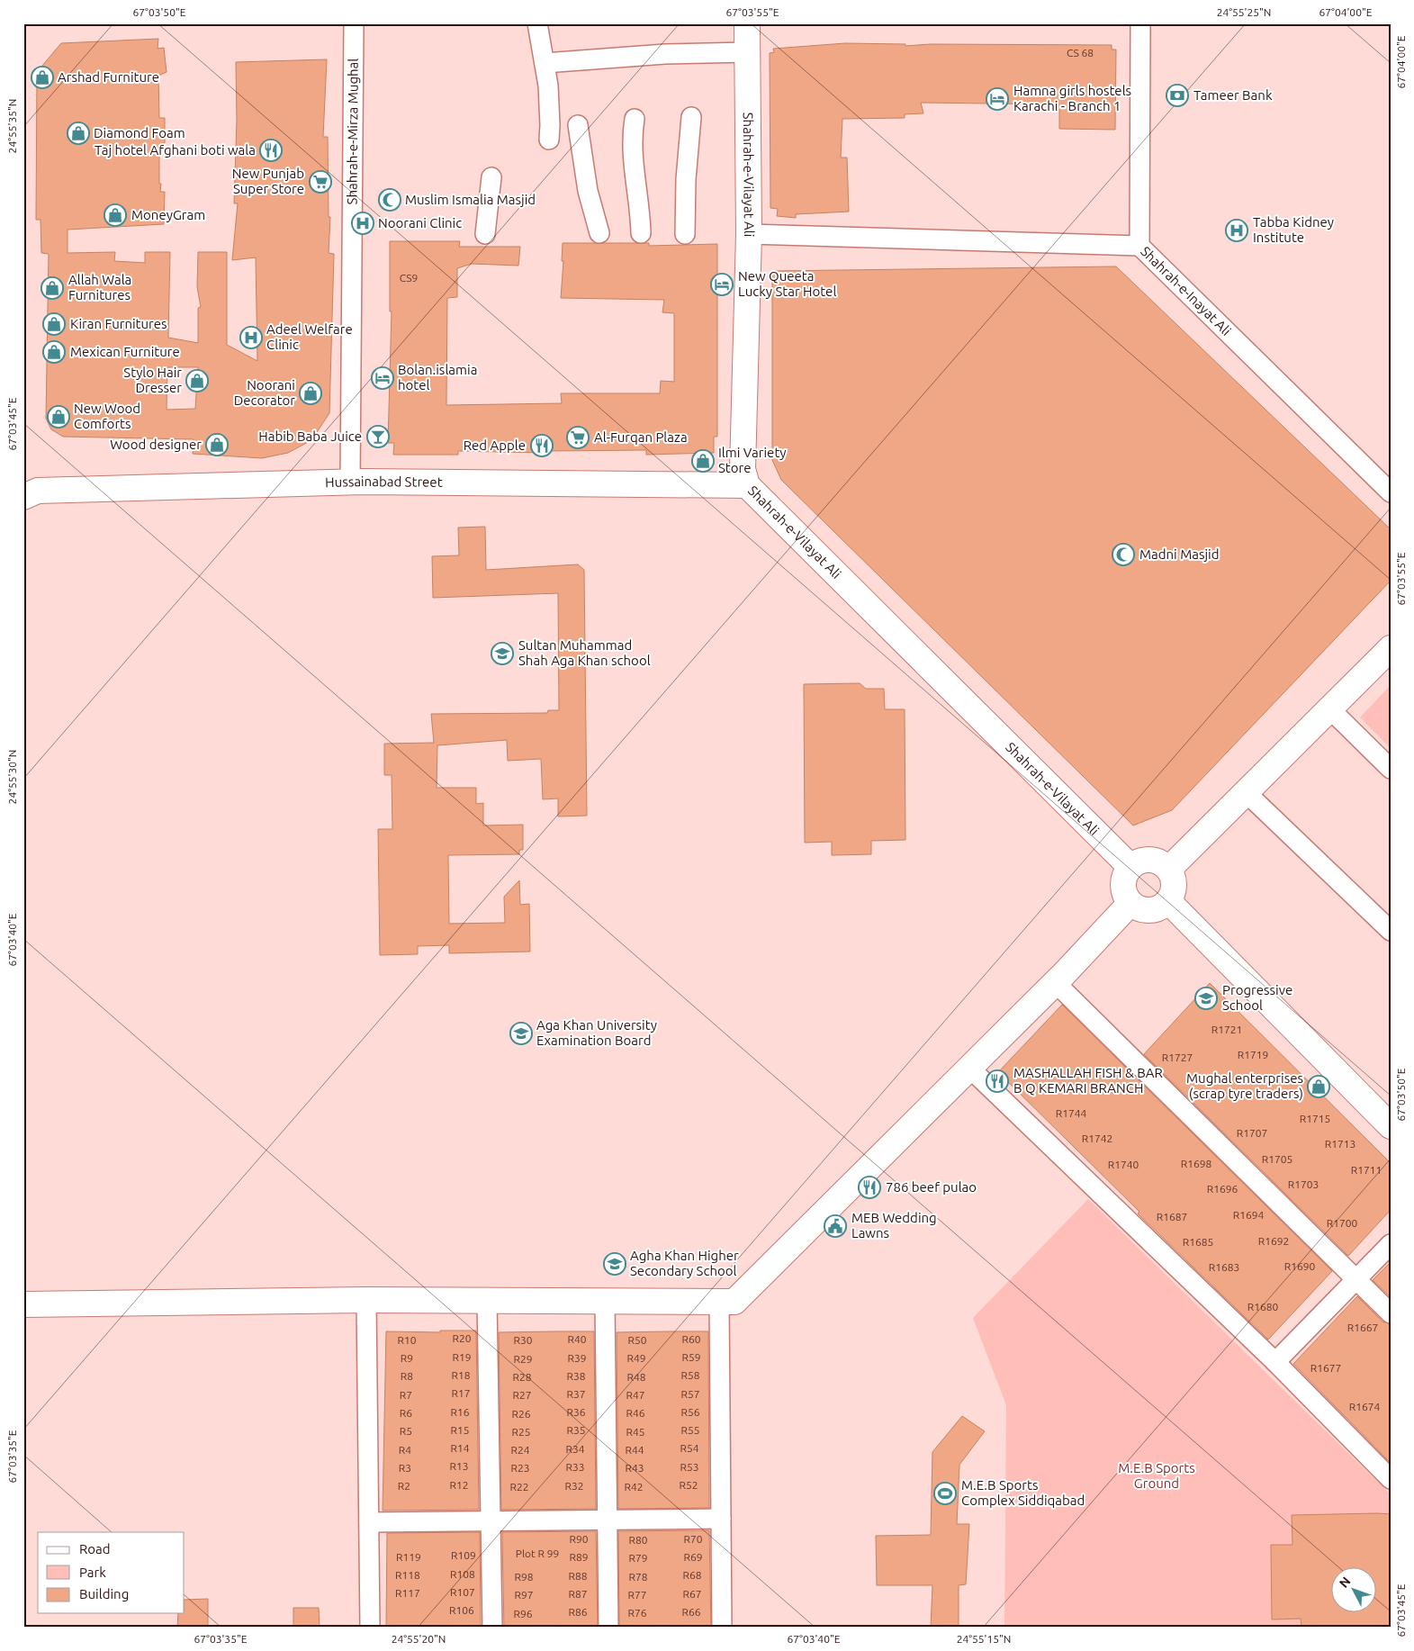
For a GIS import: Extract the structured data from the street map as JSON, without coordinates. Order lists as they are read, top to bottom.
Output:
{
  "streets": {
    "street": [
      "Shahrah-e-Mirza Mughal",
      "Shahrah-e-Vilayat Ali",
      "Shahrah-e-Inayat Ali",
      "Hussainabad Street"
    ]
  },
  "crossings": [
    ["Shahrah-e-Mirza Mughal", "Hussainabad Street"],
    ["Shahrah-e-Vilayat Ali", "Hussainabad Street"]
  ],
  "parks": ["M.E.B Sports Ground"],
  "places": {
    "shop": [
      "Arshad Furniture",
      "Diamond Foam",
      "MoneyGram",
      "Allah Wala Furnitures",
      "Kiran Furnitures",
      "Mexican Furniture",
      "Stylo Hair Dresser",
      "Noorani Decorator",
      "New Wood Comforts",
      "Wood designer",
      "Ilmi Variety Store",
      "Mughal enterprises (scrap tyre traders)"
    ],
    "bank": ["Tameer Bank"],
    "hotel": ["Hamna girls hostels Karachi - Branch 1", "New Queeta Lucky Star Hotel", "Bolan.islamia hotel"],
    "restaurant": [
      "Taj hotel Afghani boti wala",
      "Red Apple",
      "MASHALLAH FISH & BAR B Q KEMARI BRANCH",
      "786 beef pulao"
    ],
    "supermarket": ["New Punjab Super Store", "Al-Furqan Plaza"],
    "mosque": ["Muslim Ismalia Masjid", "Madni Masjid"],
    "hospital": ["Noorani Clinic", "Tabba Kidney Institute", "Adeel Welfare Clinic"],
    "bar": ["Habib Baba Juice"],
    "school or university": [
      "Sultan Muhammad Shah Aga Khan school",
      "Progressive School",
      "Aga Khan University Examination Board",
      "Agha Khan Higher Secondary School"
    ],
    "public building": ["MEB Wedding Lawns"],
    "sports": ["M.E.B Sports Complex Siddiqabad"]
  },
  "house_numbers": [
    "CS 68",
    "CS9",
    "R1721",
    "R1719",
    "R1727",
    "R1744",
    "R1715",
    "R1707",
    "R1742",
    "R1713",
    "R1705",
    "R1698",
    "R1740",
    "R1711",
    "R1703",
    "R1696",
    "R1694",
    "R1687",
    "R1700",
    "R1692",
    "R1685",
    "R1690",
    "R1683",
    "R1680",
    "R1667",
    "R20",
    "R40",
    "R60",
    "R10",
    "R30",
    "R50",
    "R19",
    "R59",
    "R9",
    "R39",
    "R49",
    "R29",
    "R1677",
    "R18",
    "R58",
    "R8",
    "R38",
    "R28",
    "R48",
    "R17",
    "R37",
    "R57",
    "R7",
    "R27",
    "R47",
    "R1674",
    "R16",
    "R36",
    "R56",
    "R6",
    "R46",
    "R26",
    "R15",
    "R35",
    "R55",
    "R5",
    "R25",
    "R45",
    "R14",
    "R54",
    "R34",
    "R4",
    "R24",
    "R44",
    "R13",
    "R33",
    "R53",
    "R3",
    "R23",
    "R43",
    "R12",
    "R52",
    "R2",
    "R32",
    "R22",
    "R42",
    "R90",
    "R70",
    "R80",
    "Plot R 99",
    "R109",
    "R119",
    "R89",
    "R69",
    "R79",
    "R108",
    "R118",
    "R68",
    "R88",
    "R98",
    "R78",
    "R107",
    "R117",
    "R87",
    "R67",
    "R97",
    "R77",
    "R106",
    "R86",
    "R66",
    "R76",
    "R96"
  ],
  "legend": ["Road", "Park", "Building"],
  "north": "top left",
  "coordinates": [
    "67°03'50\"E",
    "67°03'55\"E",
    "24°55'25\"N",
    "67°04'00\"E",
    "24°55'35\"N",
    "67°03'45\"E",
    "24°55'30\"N",
    "67°03'40\"E",
    "67°03'35\"E",
    "24°55'20\"N",
    "24°55'15\"N"
  ]
}
